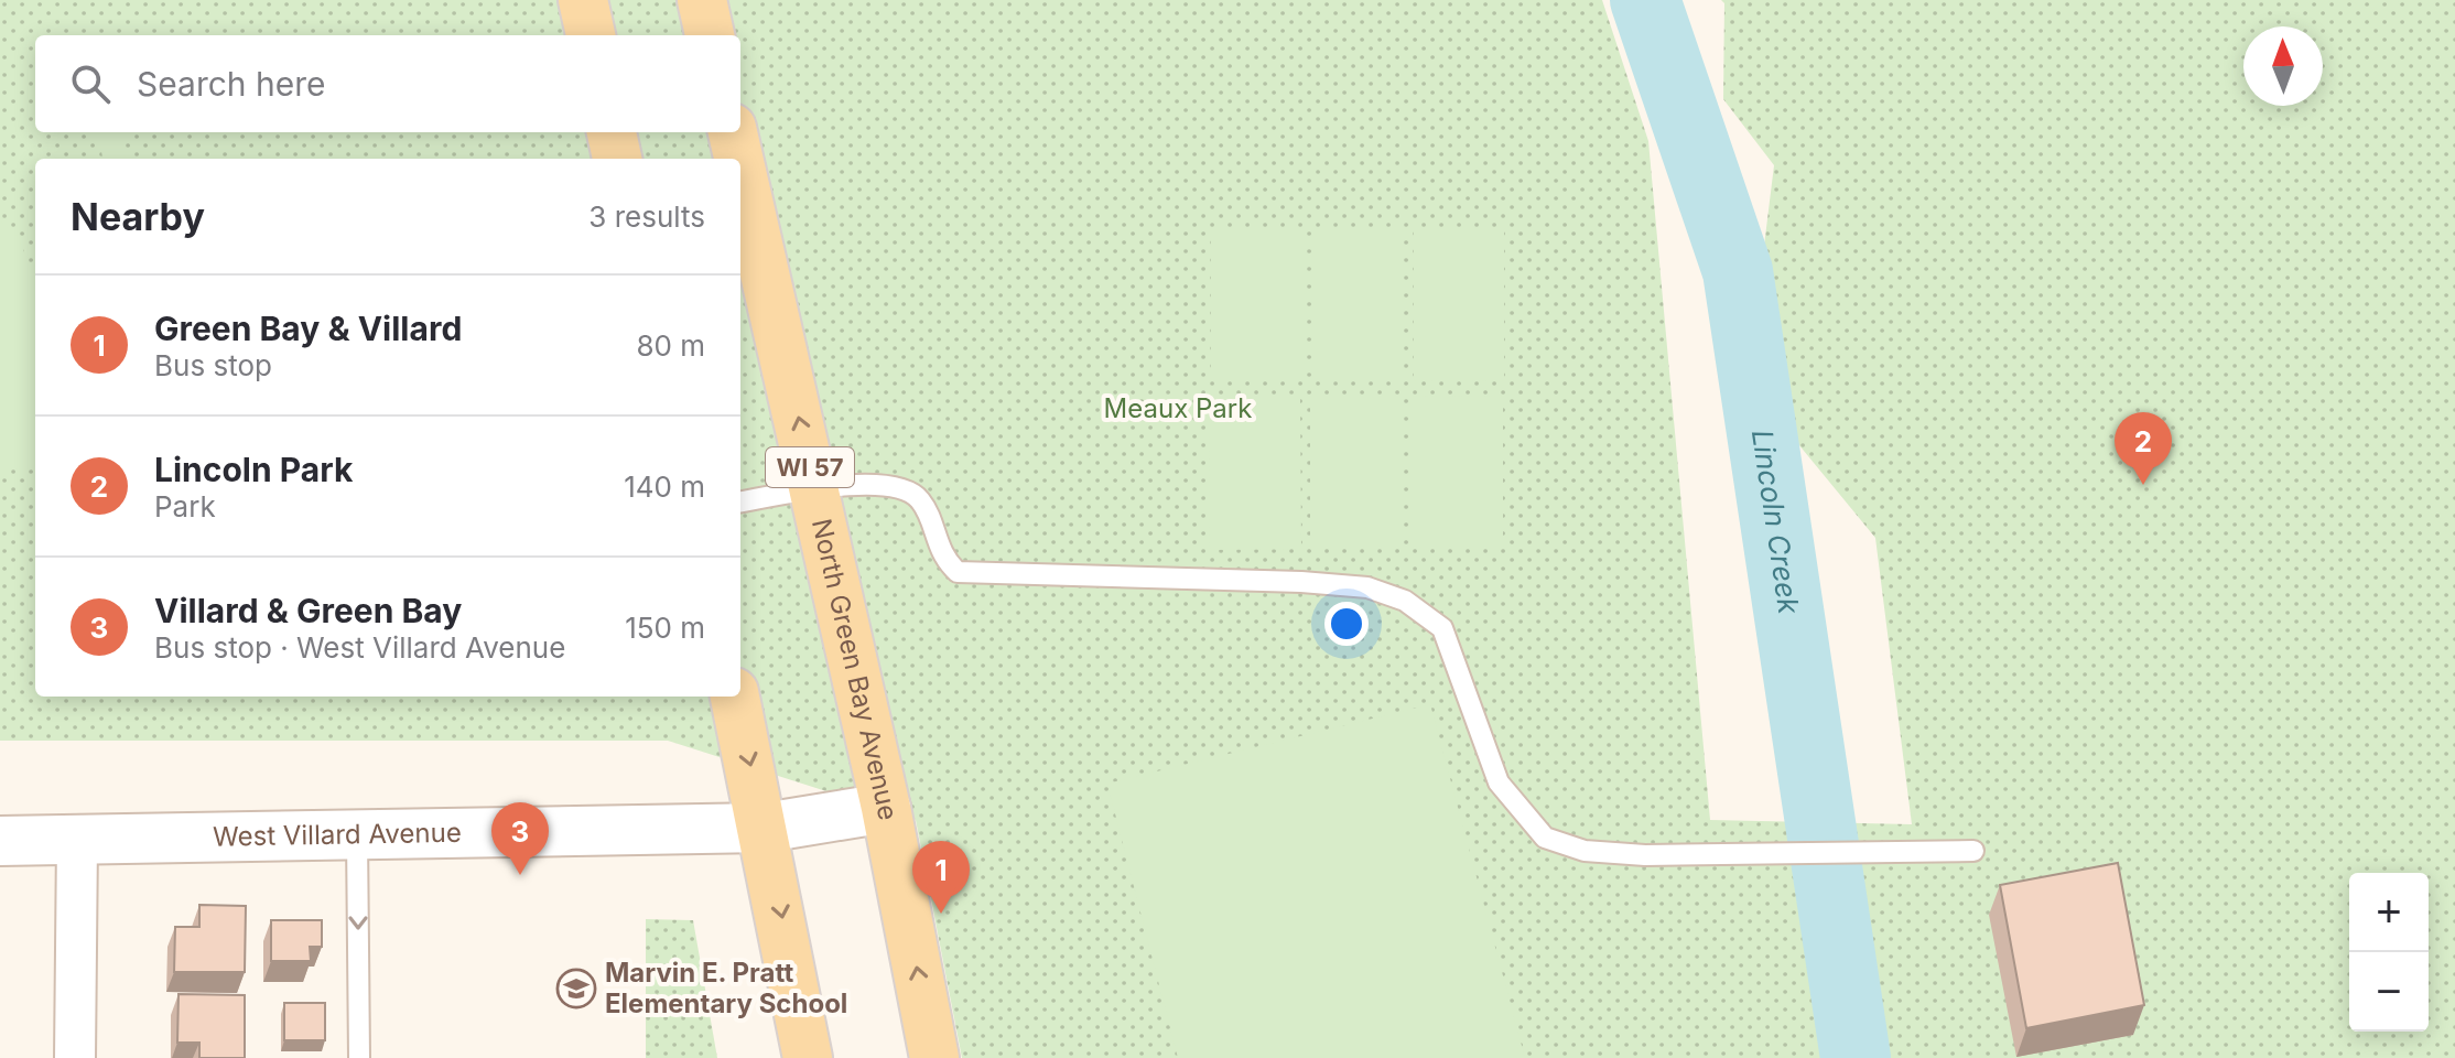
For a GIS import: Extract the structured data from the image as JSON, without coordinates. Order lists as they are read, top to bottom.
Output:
{
  "streets": {
    "main road": ["WI 57", "North Green Bay Avenue"],
    "street": ["West Villard Avenue"]
  },
  "crossings": [
    ["North Green Bay Avenue", "West Villard Avenue"]
  ],
  "water": ["Lincoln Creek"],
  "parks": ["Meaux Park"],
  "places": {
    "school or university": ["Marvin E. Pratt Elementary School"]
  },
  "north": "top",
  "page": {
    "search": "Search here",
    "heading": ["Nearby", "3 results"],
    "list": [
      {
        "mark": "1",
        "name": "Green Bay & Villard",
        "note": "Bus stop",
        "value": "80 m"
      },
      {
        "mark": "2",
        "name": "Lincoln Park",
        "note": "Park",
        "value": "140 m"
      },
      {
        "mark": "3",
        "name": "Villard & Green Bay",
        "note": "Bus stop · West Villard Avenue",
        "value": "150 m"
      }
    ],
    "pins": ["2", "3", "1"],
    "map_buttons": ["+", "−"]
  }
}
